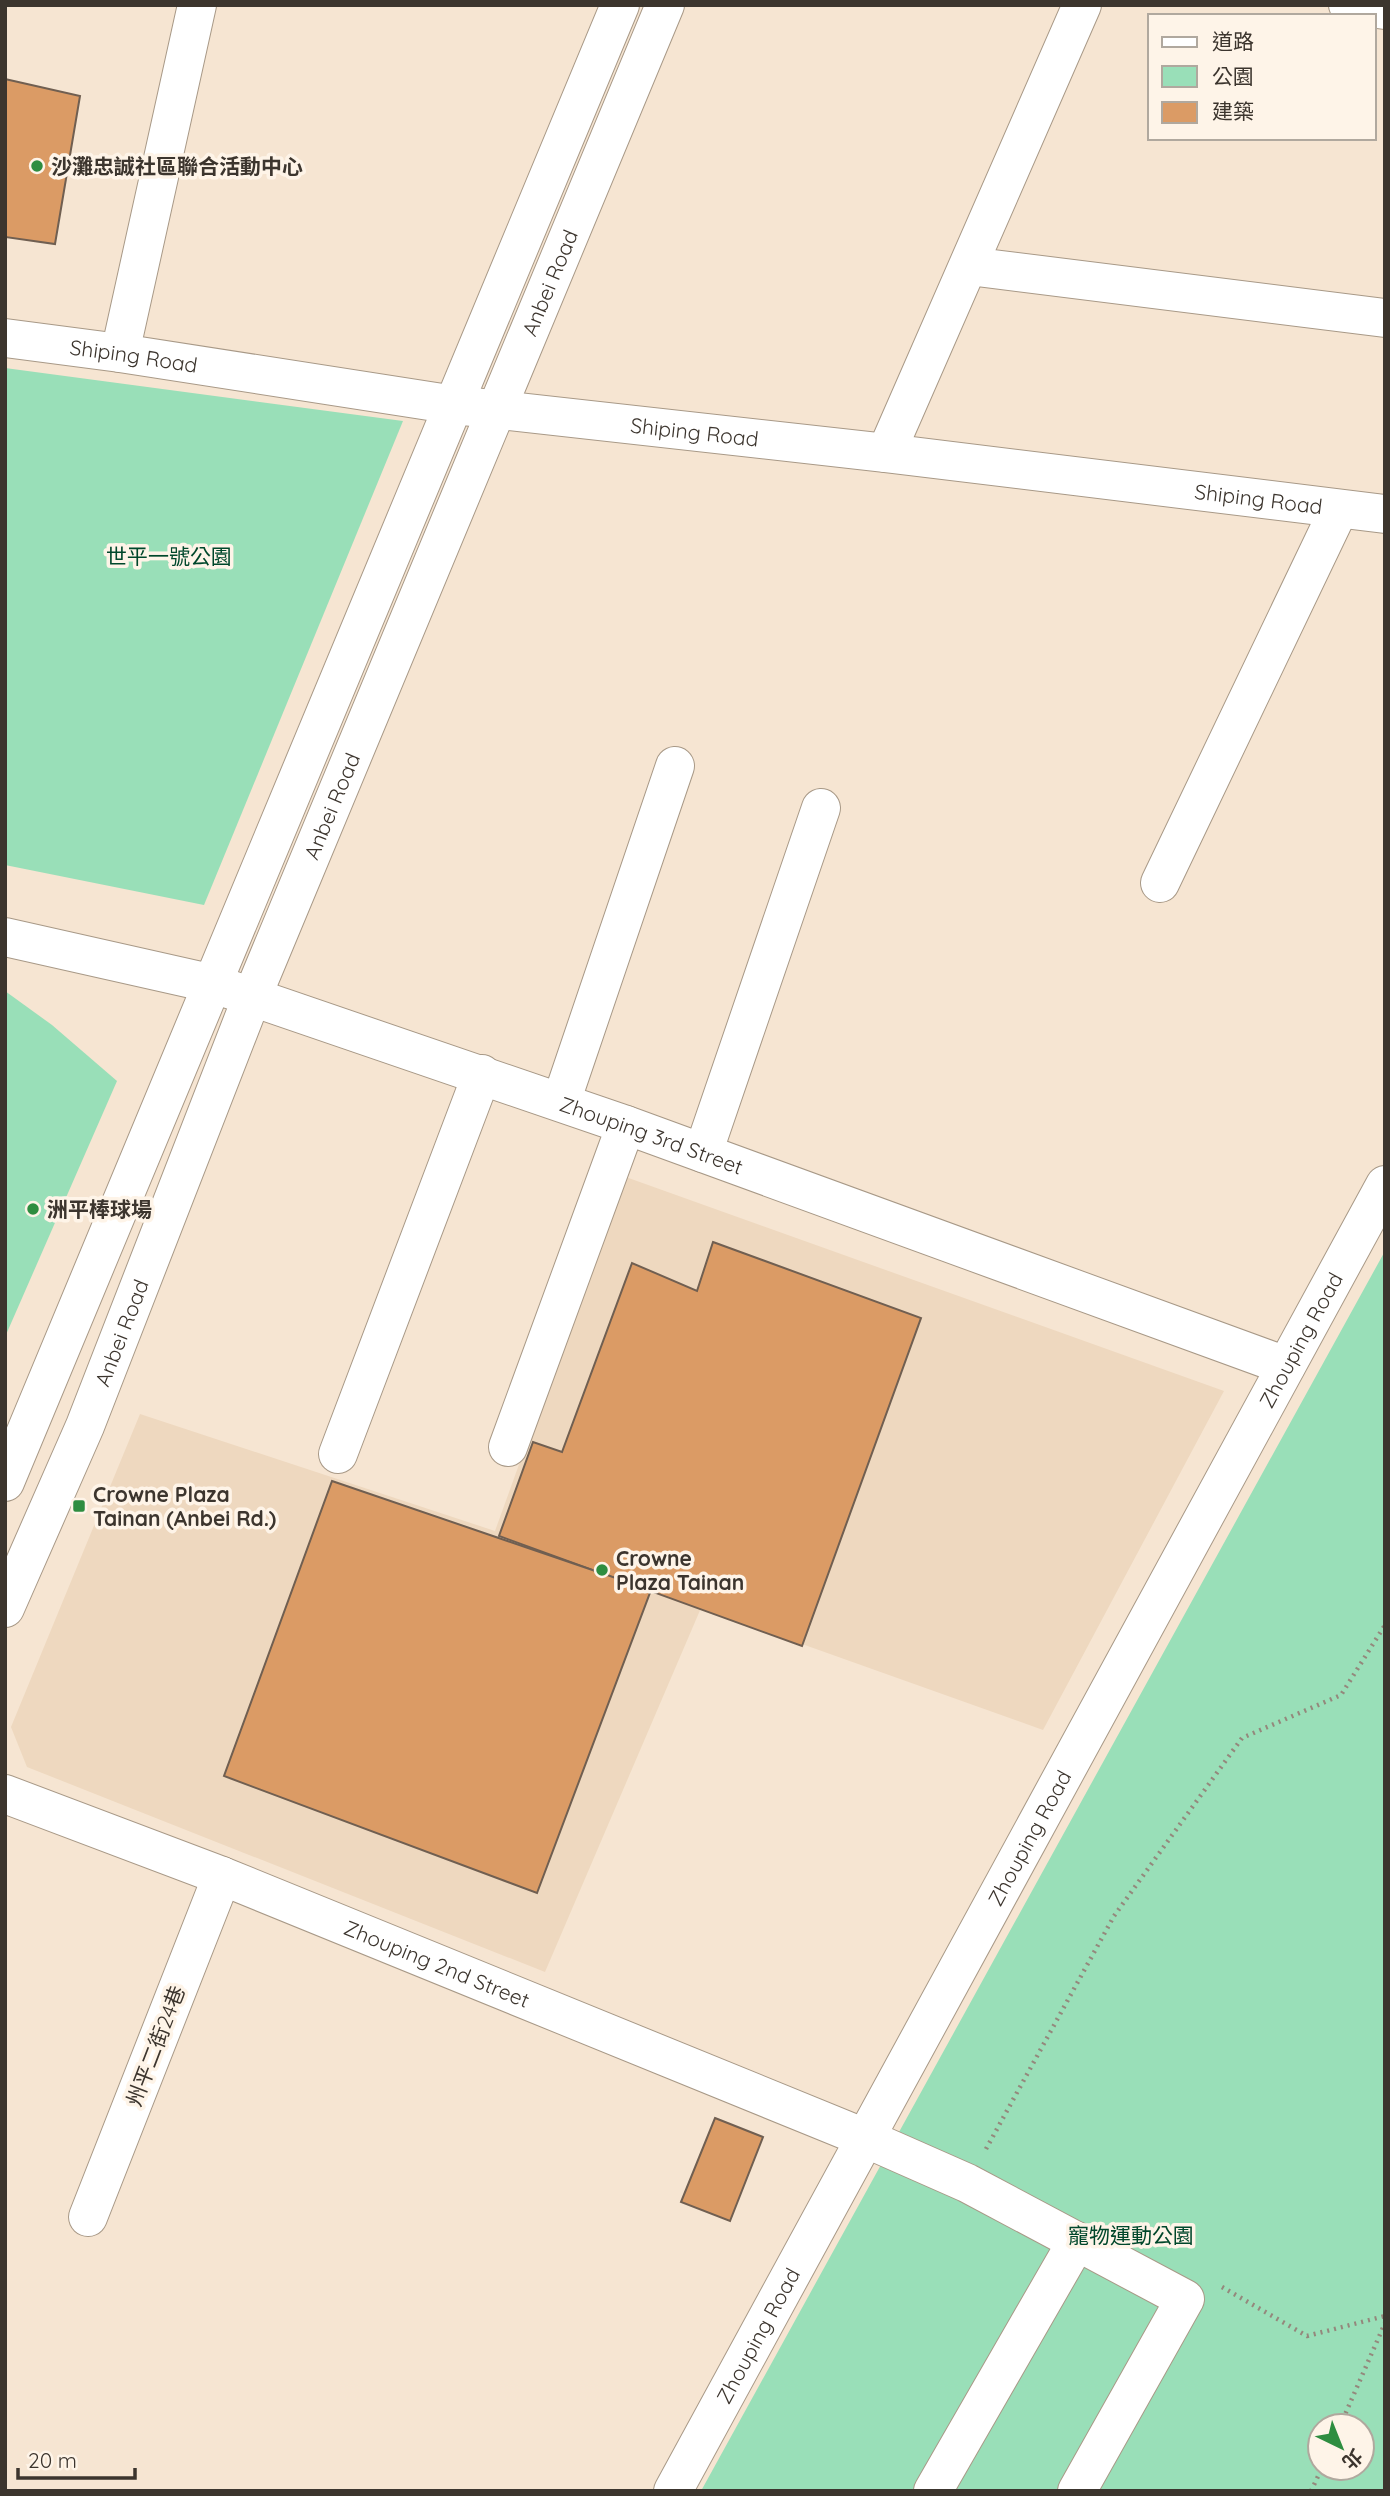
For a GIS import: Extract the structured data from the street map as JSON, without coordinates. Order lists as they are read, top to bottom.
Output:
{
  "streets": {
    "street": [
      "Anbei Road",
      "Shiping Road",
      "Zhouping 3rd Street",
      "Zhouping Road",
      "Zhouping 2nd Street",
      "州平二街24巷"
    ]
  },
  "crossings": [
    ["Anbei Road", "Shiping Road"],
    ["Anbei Road", "Zhouping 3rd Street"],
    ["Zhouping 3rd Street", "Zhouping Road"],
    ["Zhouping Road", "Zhouping 2nd Street"],
    ["Zhouping 2nd Street", "州平二街24巷"]
  ],
  "parks": ["世平一號公園", "寵物運動公園"],
  "places": {
    "other": ["沙灘忠誠社區聯合活動中心", "洲平棒球場", "Crowne Plaza Tainan"],
    "transit": ["Crowne Plaza Tainan (Anbei Rd.)"]
  },
  "legend": ["道路", "公園", "建築"],
  "scale_bar": "20 m",
  "north": "bottom right"
}
